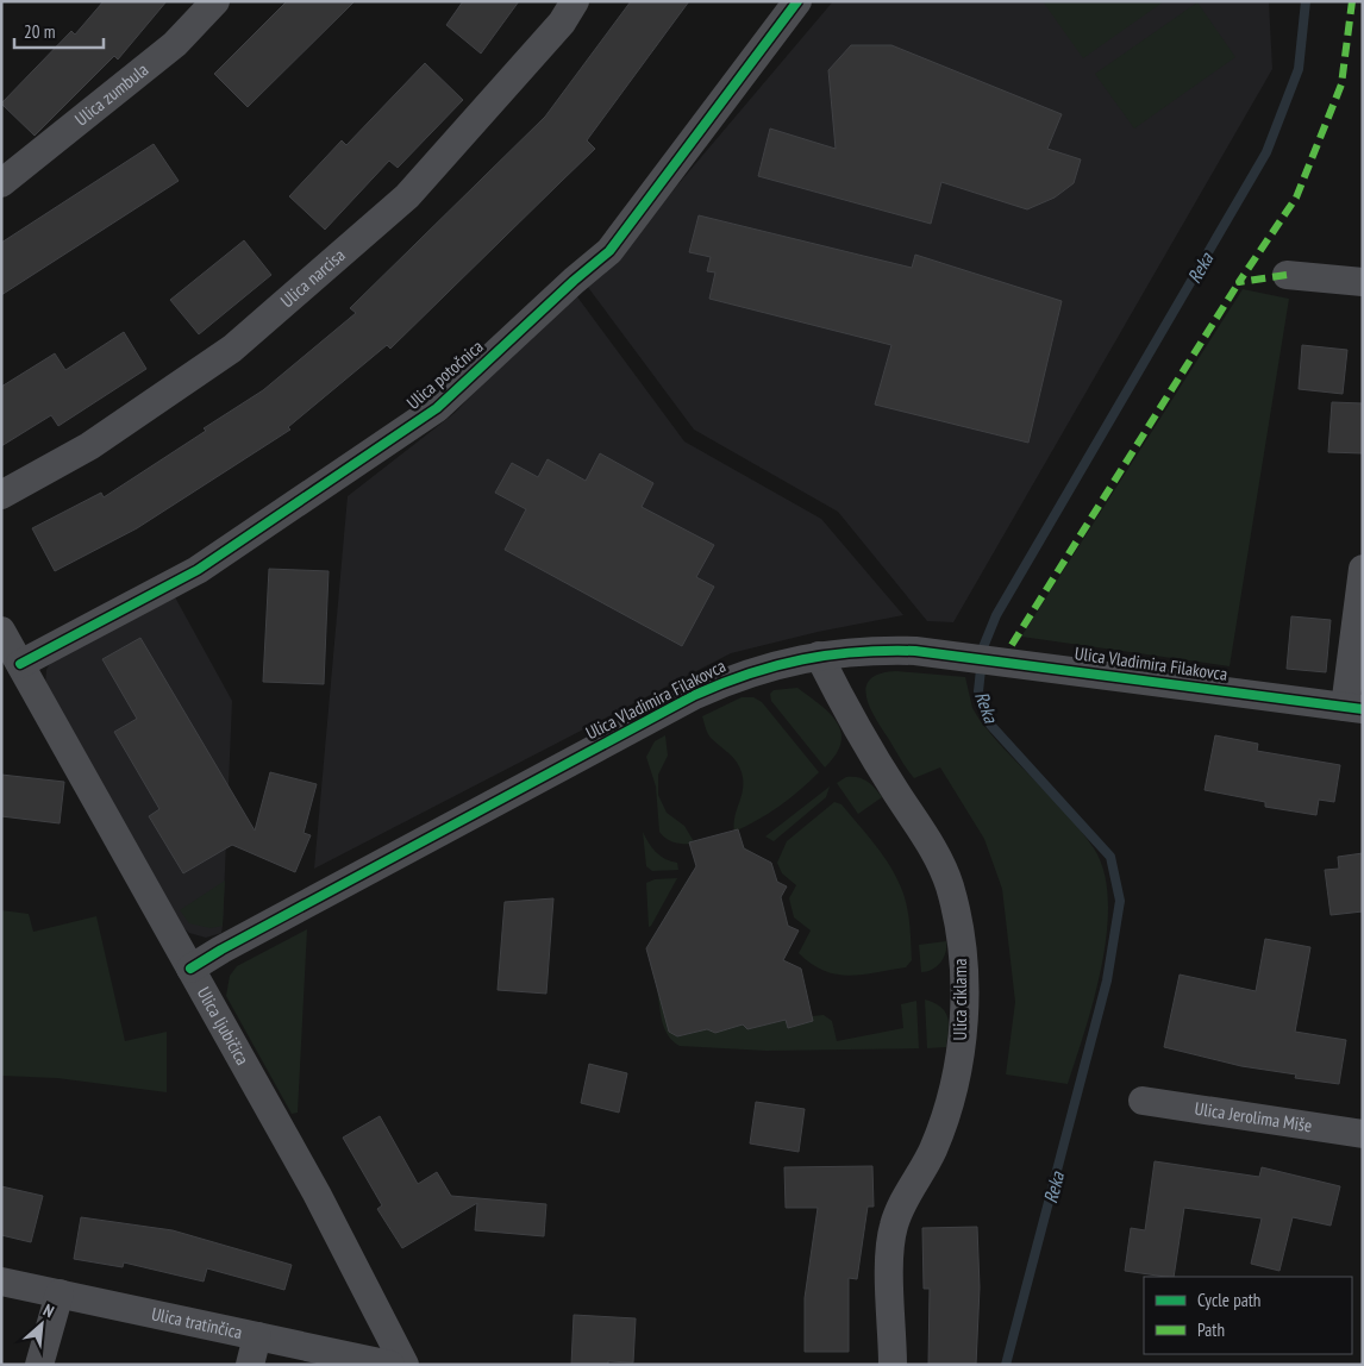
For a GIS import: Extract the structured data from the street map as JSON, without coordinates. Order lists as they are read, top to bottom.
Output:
{
  "streets": {
    "street": [
      "Ulica zumbula",
      "Ulica narcisa",
      "Ulica potočnica",
      "Ulica Vladimira Filakovca",
      "Ulica ciklama",
      "Ulica ljubičica",
      "Ulica Jerolima Miše",
      "Ulica tratinčica"
    ]
  },
  "crossings": [
    ["Ulica potočnica", "Ulica ljubičica"],
    ["Ulica Vladimira Filakovca", "Ulica ciklama"],
    ["Ulica Vladimira Filakovca", "Ulica ljubičica"]
  ],
  "water": ["Reka"],
  "legend": ["Cycle path", "Path"],
  "scale_bar": "20 m",
  "north": "top right"
}
